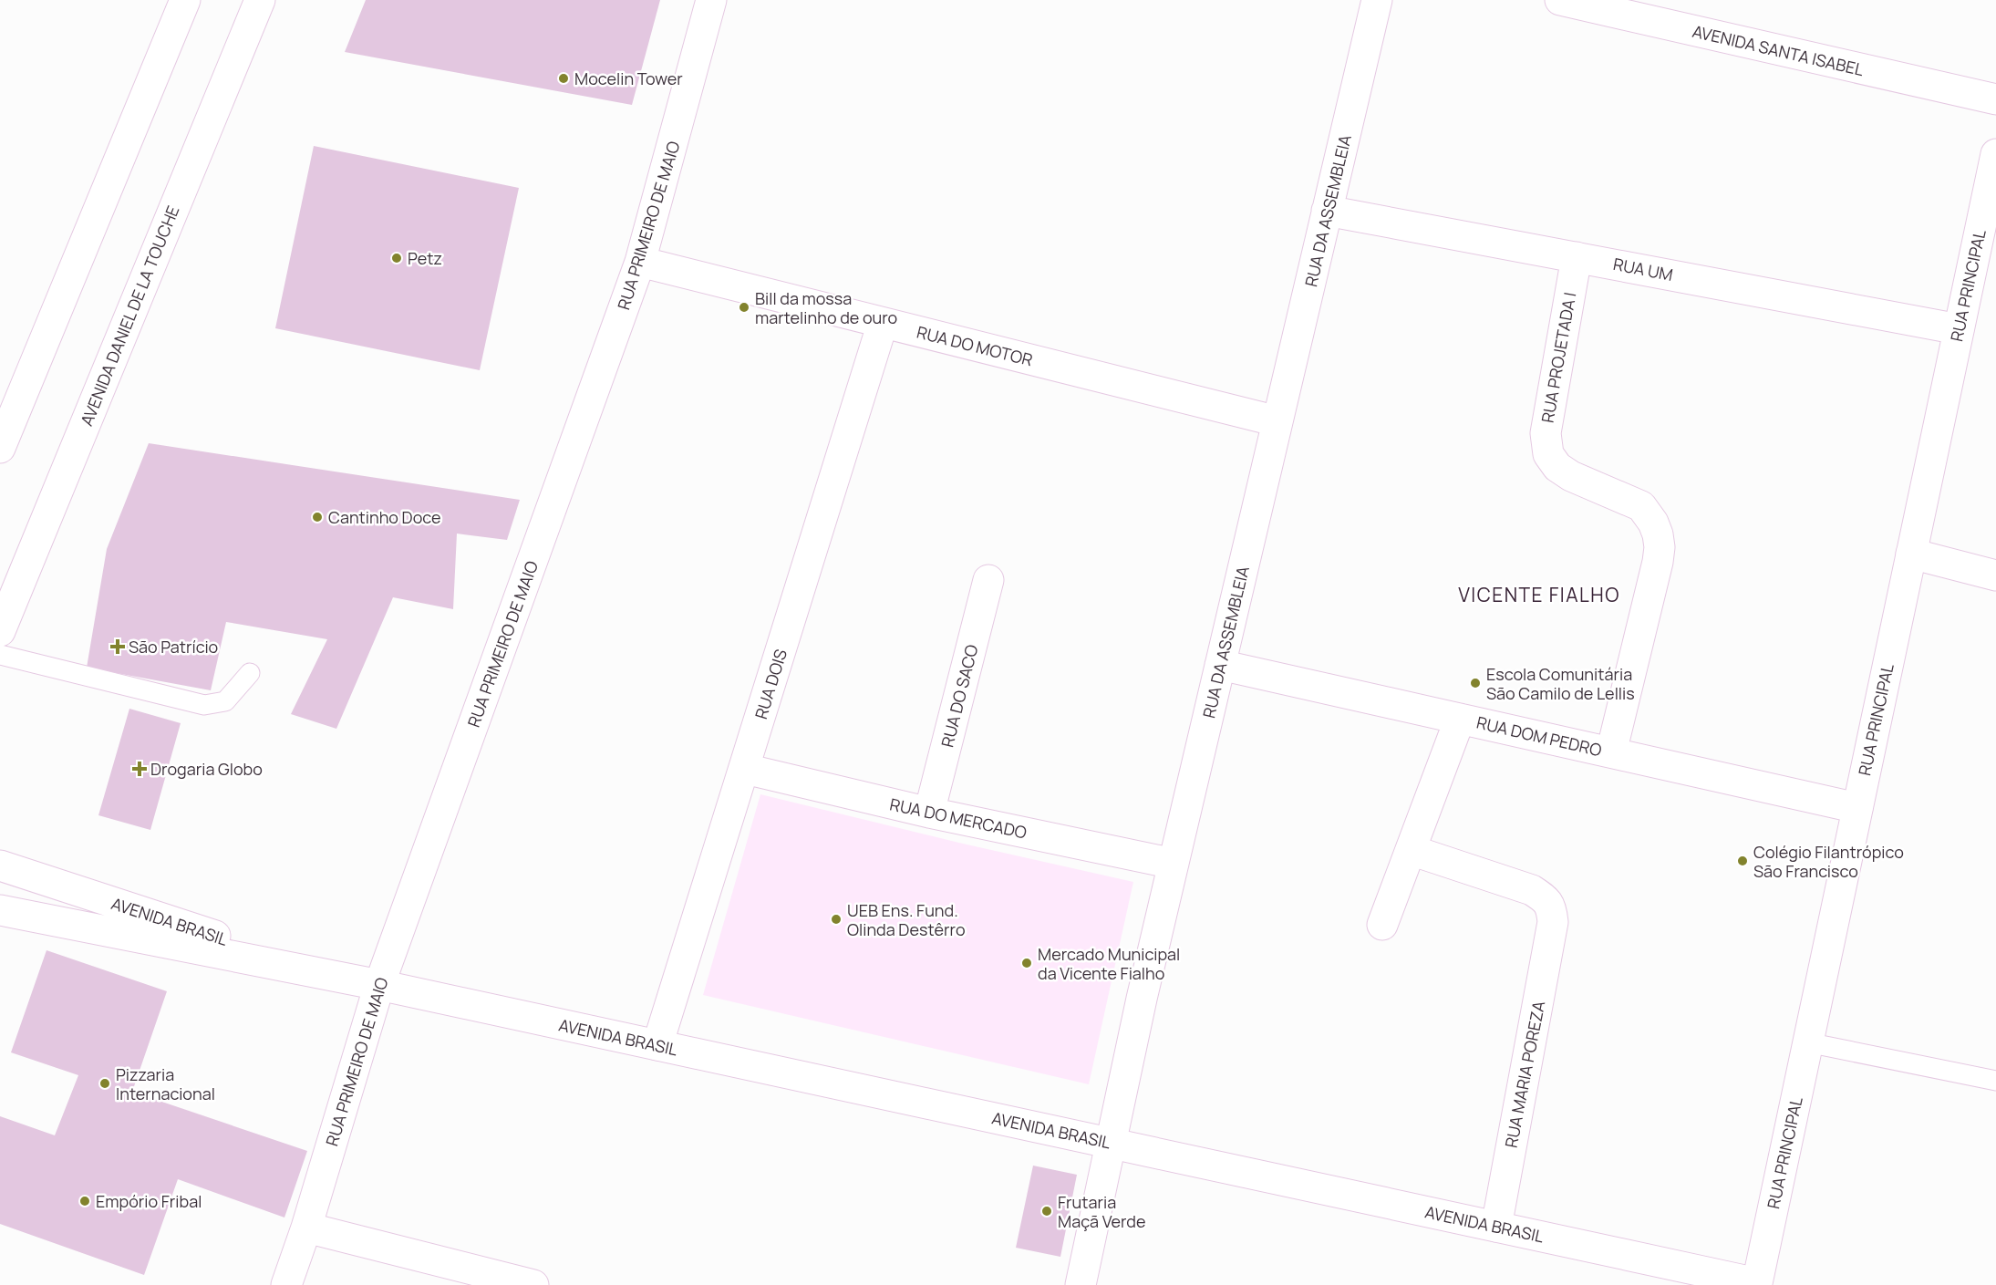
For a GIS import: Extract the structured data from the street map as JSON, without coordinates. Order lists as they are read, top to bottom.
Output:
{
  "streets": {
    "street": [
      "AVENIDA SANTA ISABEL",
      "RUA DA ASSEMBLEIA",
      "RUA PRIMEIRO DE MAIO",
      "RUA UM",
      "RUA PRINCIPAL",
      "AVENIDA DANIEL DE LA TOUCHE",
      "RUA DO MOTOR",
      "RUA PROJETADA I",
      "RUA DOIS",
      "RUA DO SACO",
      "RUA DOM PEDRO",
      "RUA DO MERCADO",
      "AVENIDA BRASIL",
      "RUA MARIA POREZA"
    ]
  },
  "crossings": [
    ["RUA DA ASSEMBLEIA", "RUA UM"],
    ["RUA DA ASSEMBLEIA", "RUA DO MOTOR"],
    ["RUA DA ASSEMBLEIA", "RUA DOM PEDRO"],
    ["RUA DA ASSEMBLEIA", "RUA DO MERCADO"],
    ["RUA DA ASSEMBLEIA", "AVENIDA BRASIL"],
    ["RUA PRIMEIRO DE MAIO", "RUA DO MOTOR"],
    ["RUA PRIMEIRO DE MAIO", "AVENIDA BRASIL"],
    ["RUA UM", "RUA PRINCIPAL"],
    ["RUA UM", "RUA PROJETADA I"],
    ["RUA PRINCIPAL", "RUA DOM PEDRO"],
    ["RUA PRINCIPAL", "AVENIDA BRASIL"],
    ["RUA DO MOTOR", "RUA DOIS"],
    ["RUA PROJETADA I", "RUA DOM PEDRO"],
    ["RUA DOIS", "RUA DO MERCADO"],
    ["RUA DOIS", "AVENIDA BRASIL"],
    ["RUA DO SACO", "RUA DO MERCADO"],
    ["AVENIDA BRASIL", "RUA MARIA POREZA"]
  ],
  "districts": ["VICENTE FIALHO"],
  "places": {
    "other": [
      "Mocelin Tower",
      "Petz",
      "Bill da mossa martelinho de ouro",
      "Cantinho Doce",
      "Escola Comunitária São Camilo de Lellis",
      "Colégio Filantrópico São Francisco",
      "UEB Ens. Fund. Olinda Destêrro",
      "Mercado Municipal da Vicente Fialho",
      "Pizzaria Internacional",
      "Empório Fribal",
      "Frutaria Maçã Verde"
    ],
    "health": ["São Patrício", "Drogaria Globo"]
  }
}
